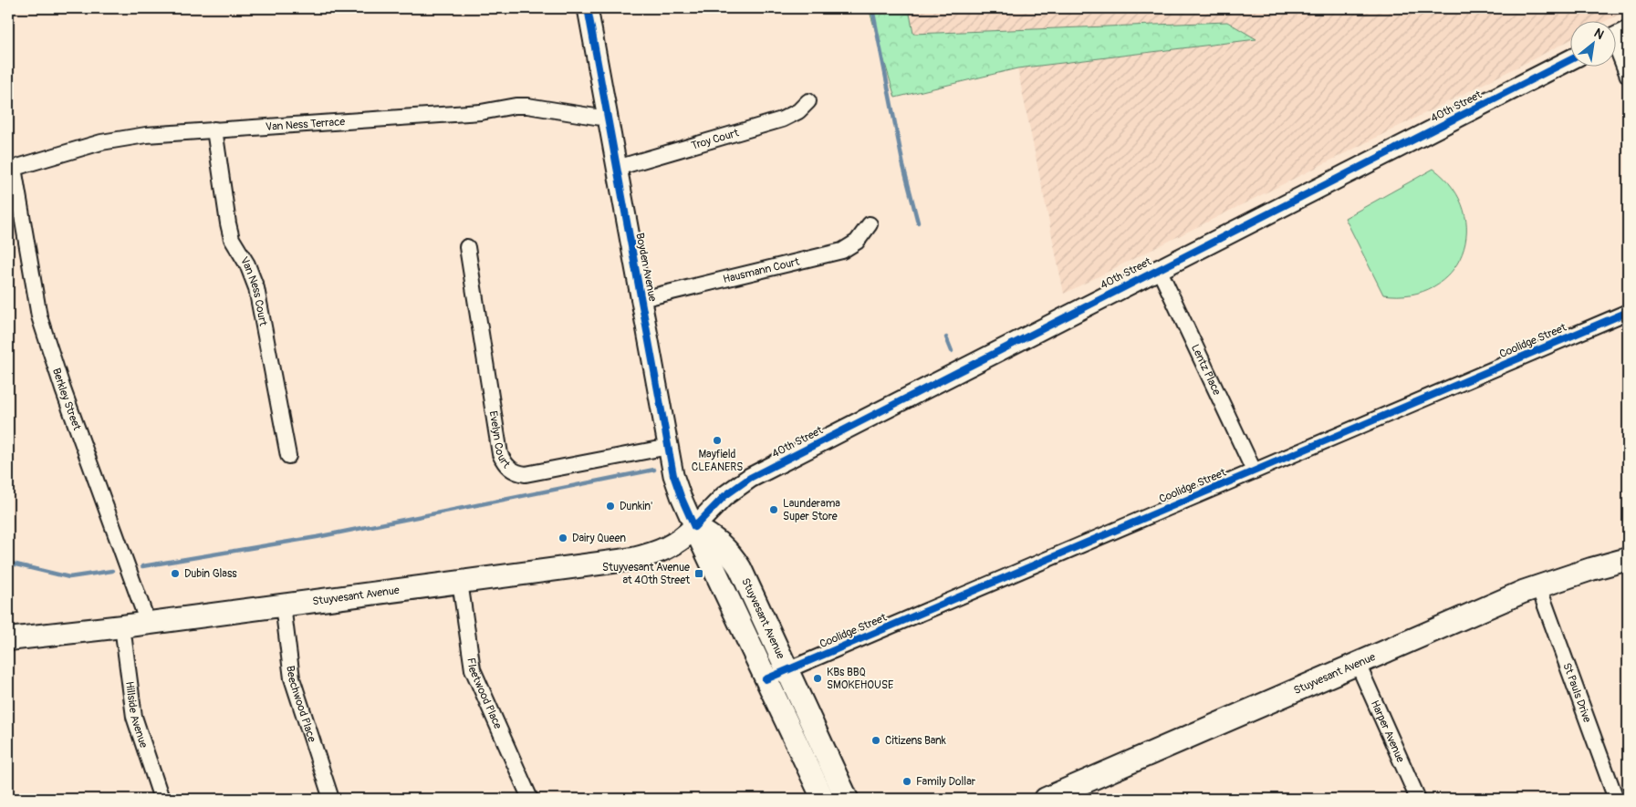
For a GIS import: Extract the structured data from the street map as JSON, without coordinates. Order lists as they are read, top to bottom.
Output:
{
  "streets": {
    "main road": ["Stuyvesant Avenue"],
    "street": [
      "40th Street",
      "Van Ness Terrace",
      "Troy Court",
      "Boyden Avenue",
      "Hausmann Court",
      "Van Ness Court",
      "Coolidge Street",
      "Lentz Place",
      "Berkley Street",
      "Evelyn Court",
      "Fleetwood Place",
      "St Pauls Drive",
      "Beechwood Place",
      "Hillside Avenue",
      "Harper Avenue"
    ]
  },
  "crossings": [
    ["40th Street", "Boyden Avenue"],
    ["40th Street", "Lentz Place"],
    ["40th Street", "Stuyvesant Avenue"],
    ["Van Ness Terrace", "Boyden Avenue"],
    ["Van Ness Terrace", "Van Ness Court"],
    ["Van Ness Terrace", "Berkley Street"],
    ["Troy Court", "Boyden Avenue"],
    ["Boyden Avenue", "Hausmann Court"],
    ["Boyden Avenue", "Evelyn Court"],
    ["Boyden Avenue", "Stuyvesant Avenue"],
    ["Coolidge Street", "Lentz Place"],
    ["Coolidge Street", "Stuyvesant Avenue"],
    ["Berkley Street", "Stuyvesant Avenue"],
    ["Stuyvesant Avenue", "Fleetwood Place"],
    ["Stuyvesant Avenue", "St Pauls Drive"],
    ["Stuyvesant Avenue", "Beechwood Place"],
    ["Stuyvesant Avenue", "Hillside Avenue"],
    ["Stuyvesant Avenue", "Harper Avenue"]
  ],
  "places": {
    "other": [
      "Mayfield CLEANERS",
      "Dunkin'",
      "Launderama Super Store",
      "Dairy Queen",
      "Dubin Glass",
      "KBs BBQ SMOKEHOUSE",
      "Citizens Bank",
      "Family Dollar"
    ],
    "transit": ["Stuyvesant Avenue at 40th Street"]
  },
  "north": "top right"
}
